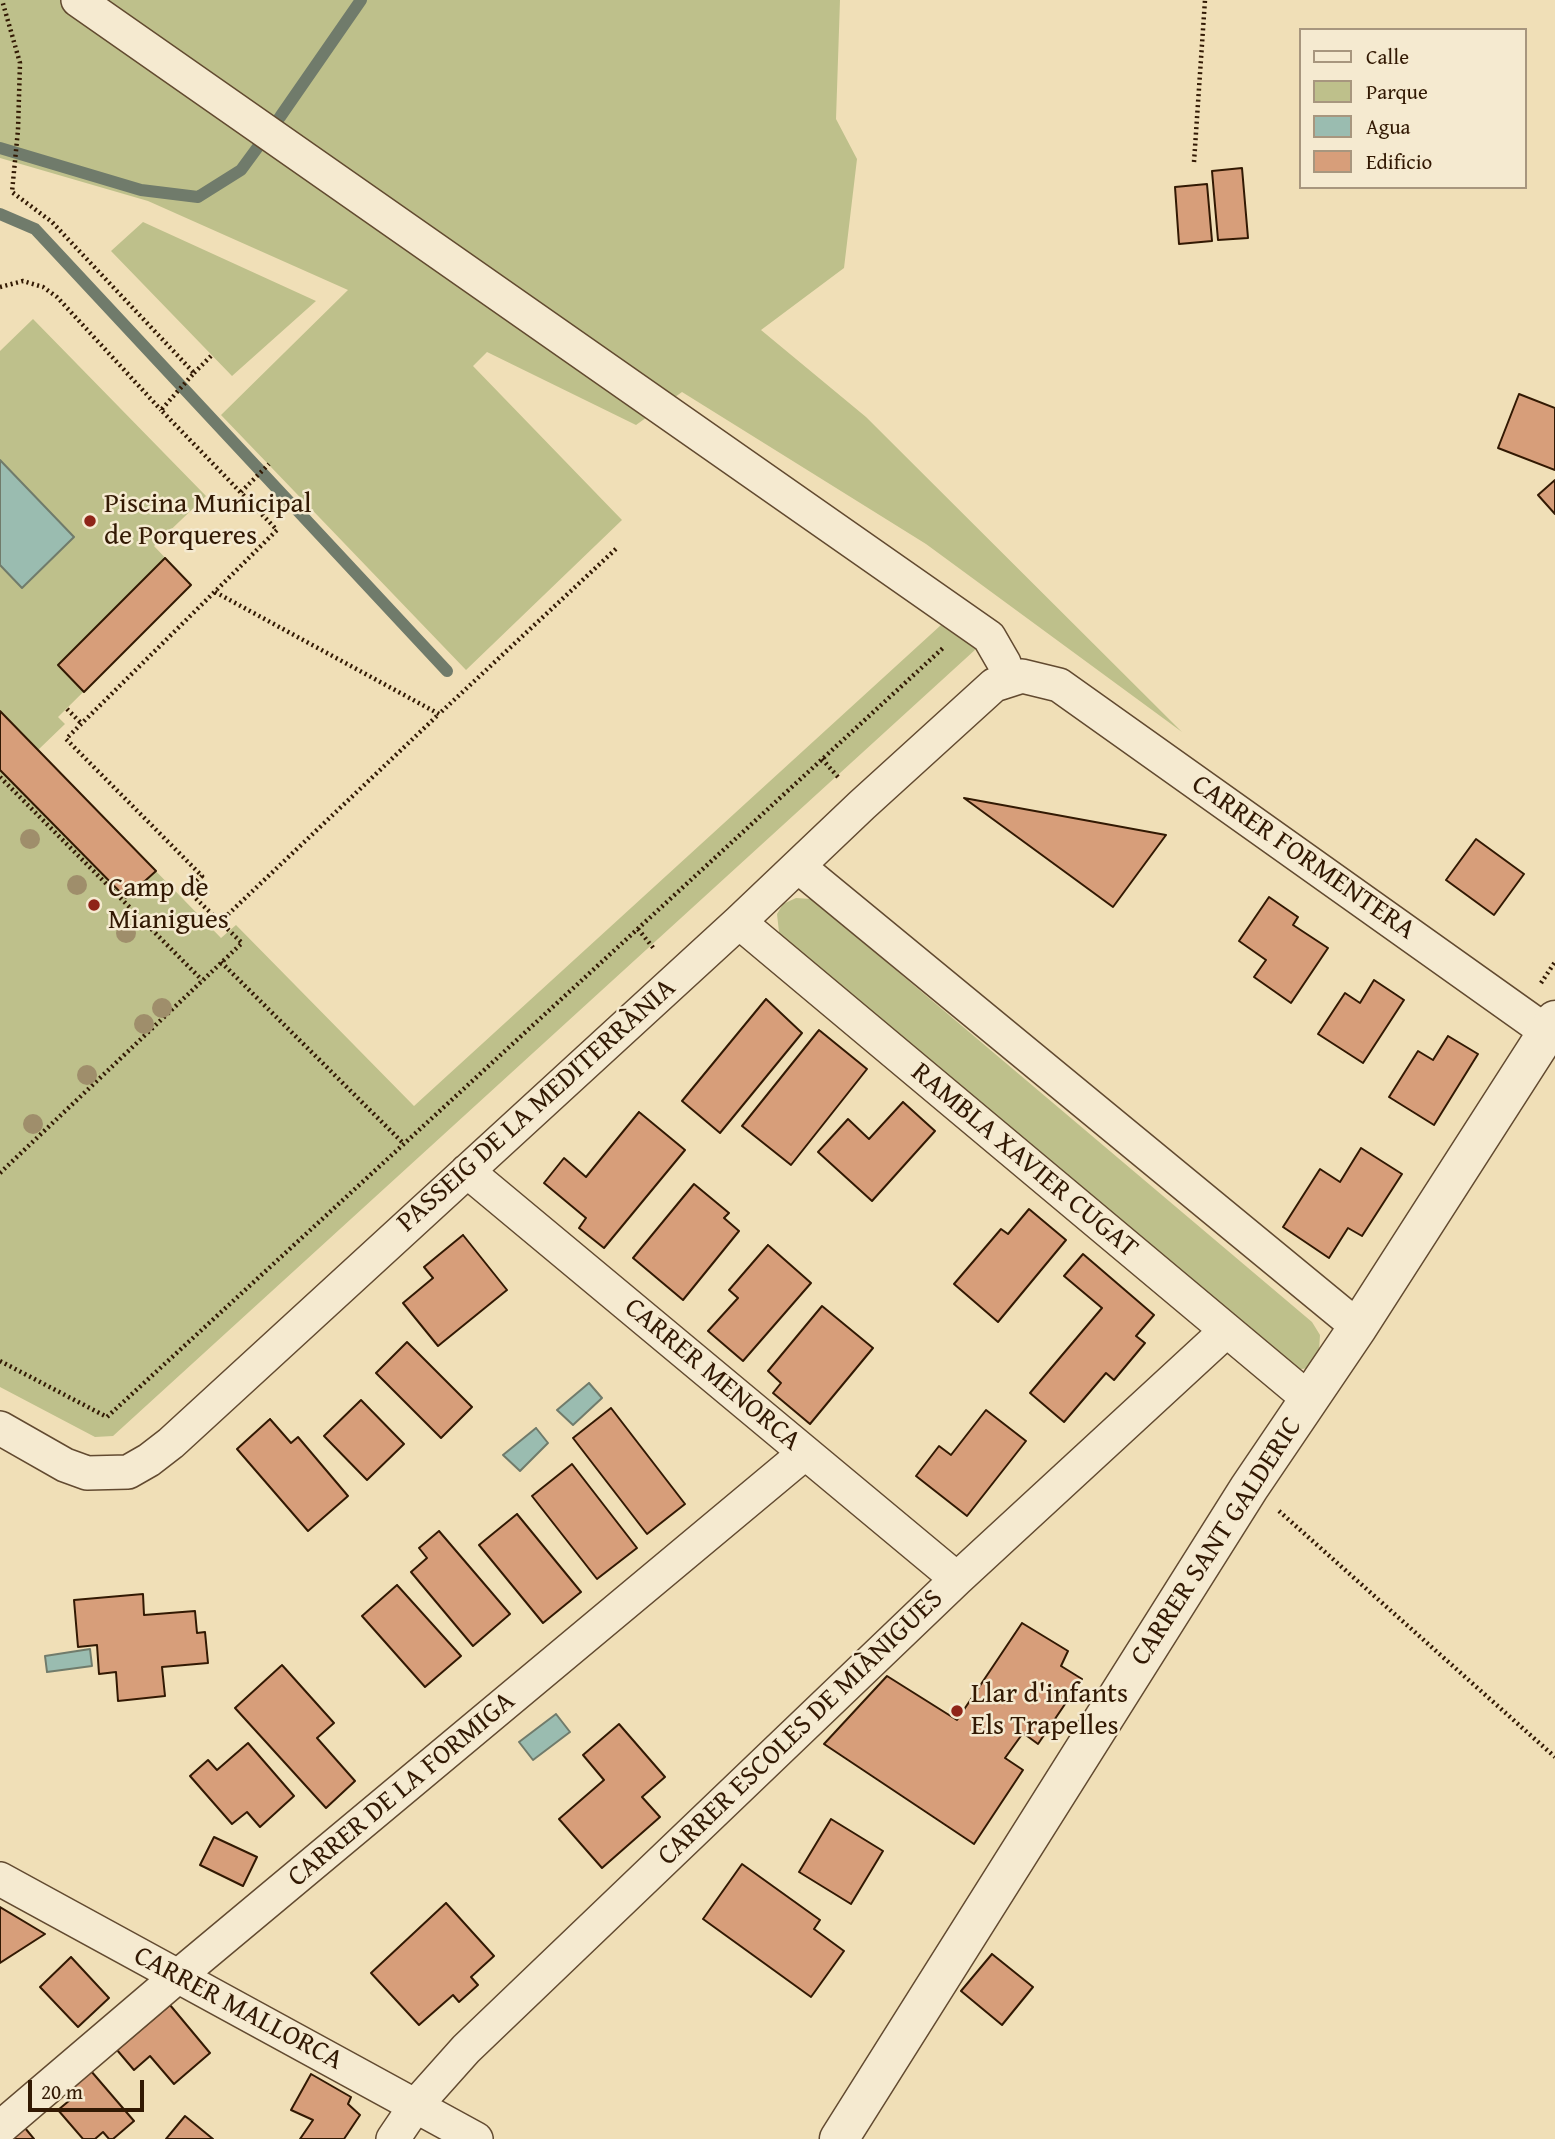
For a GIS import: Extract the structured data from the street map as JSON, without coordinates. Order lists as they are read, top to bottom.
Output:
{
  "streets": {
    "street": [
      "CARRER FORMENTERA",
      "PASSEIG DE LA MEDITERRÀNIA",
      "RAMBLA XAVIER CUGAT",
      "CARRER MENORCA",
      "CARRER SANT GALDERIC",
      "CARRER ESCOLES DE MIÀNIGUES",
      "CARRER DE LA FORMIGA",
      "CARRER MALLORCA"
    ]
  },
  "crossings": [
    ["CARRER FORMENTERA", "PASSEIG DE LA MEDITERRÀNIA"],
    ["CARRER FORMENTERA", "CARRER SANT GALDERIC"],
    ["PASSEIG DE LA MEDITERRÀNIA", "RAMBLA XAVIER CUGAT"],
    ["PASSEIG DE LA MEDITERRÀNIA", "CARRER MENORCA"],
    ["RAMBLA XAVIER CUGAT", "CARRER SANT GALDERIC"],
    ["RAMBLA XAVIER CUGAT", "CARRER ESCOLES DE MIÀNIGUES"],
    ["CARRER MENORCA", "CARRER ESCOLES DE MIÀNIGUES"],
    ["CARRER MENORCA", "CARRER DE LA FORMIGA"],
    ["CARRER ESCOLES DE MIÀNIGUES", "CARRER MALLORCA"],
    ["CARRER DE LA FORMIGA", "CARRER MALLORCA"]
  ],
  "places": ["Piscina Municipal de Porqueres", "Camp de Mianigues", "Llar d'infants Els Trapelles"],
  "legend": [
    "Calle",
    "Parque",
    "Agua",
    "Edificio"
  ],
  "scale_bar": "20 m"
}
